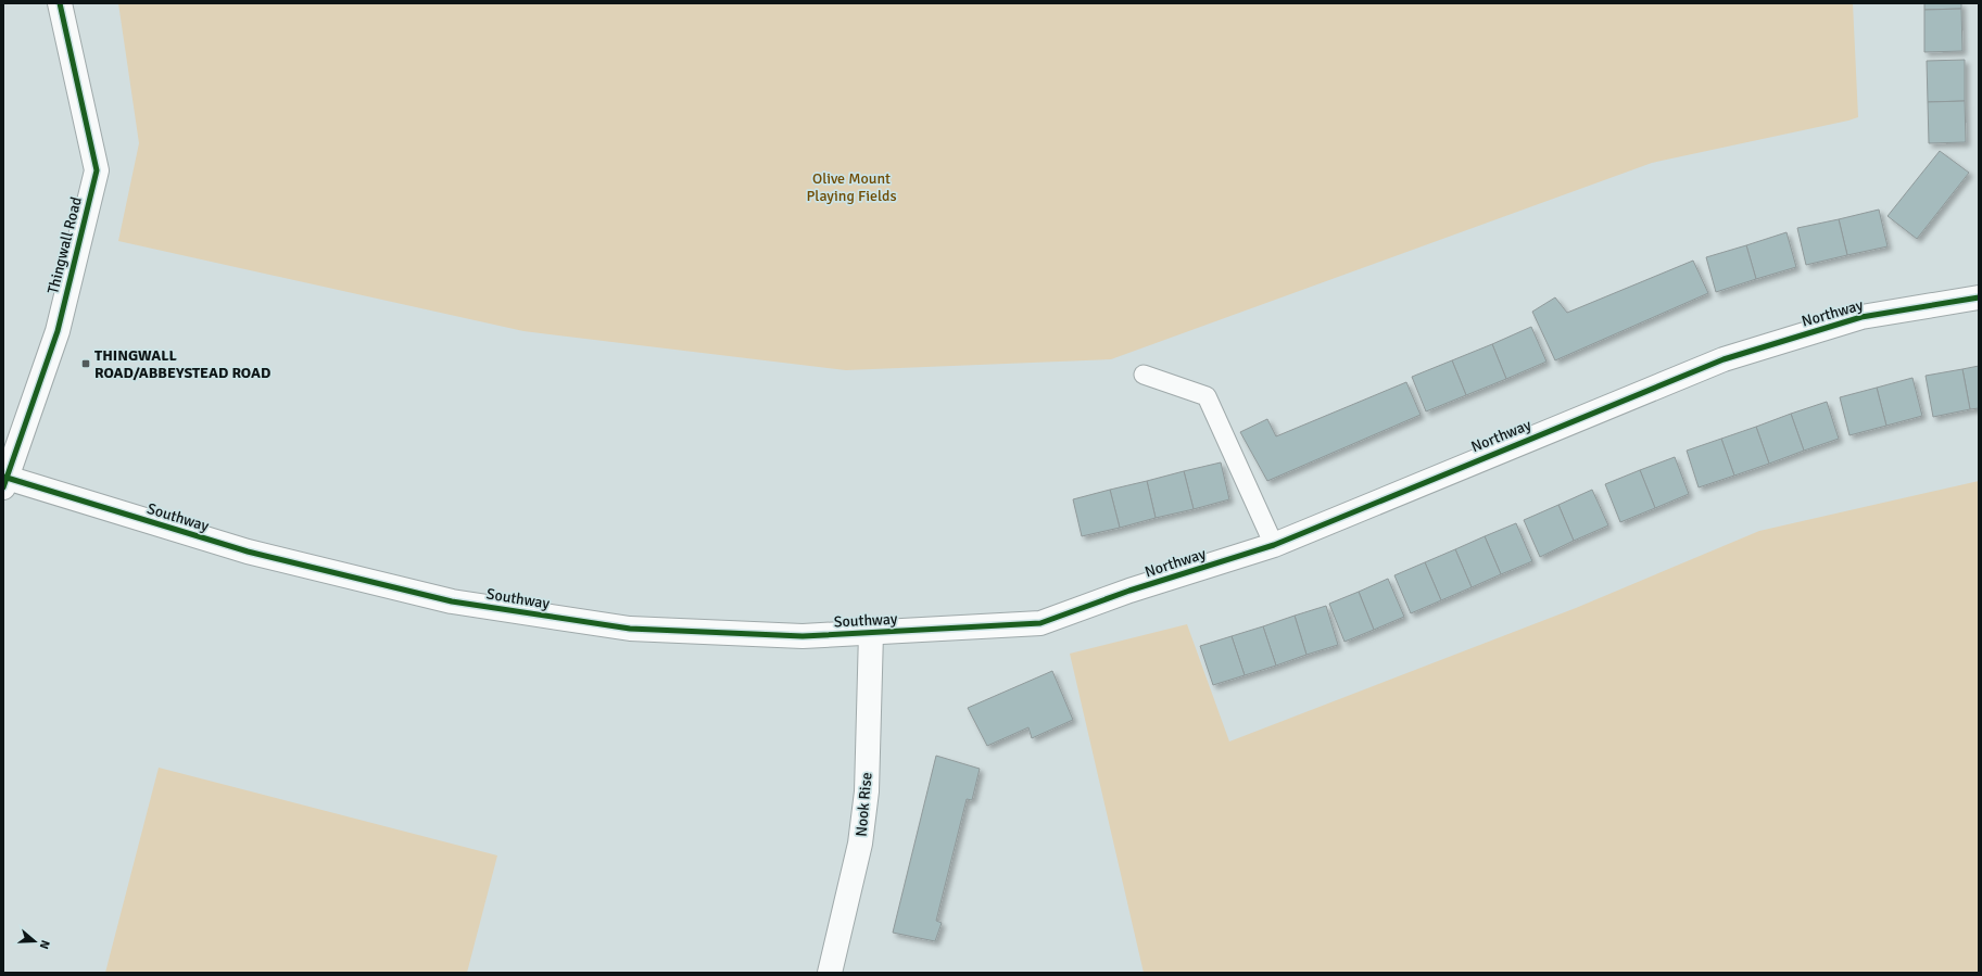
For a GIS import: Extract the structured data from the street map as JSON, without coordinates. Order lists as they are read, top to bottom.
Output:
{
  "streets": {
    "street": [
      "Thingwall Road",
      "Northway",
      "Southway",
      "Nook Rise"
    ]
  },
  "crossings": [
    ["Thingwall Road", "Southway"],
    ["Northway", "Southway"],
    ["Southway", "Nook Rise"]
  ],
  "parks": ["Olive Mount Playing Fields"],
  "places": {
    "transit": ["THINGWALL ROAD/ABBEYSTEAD ROAD"]
  },
  "north": "right"
}
